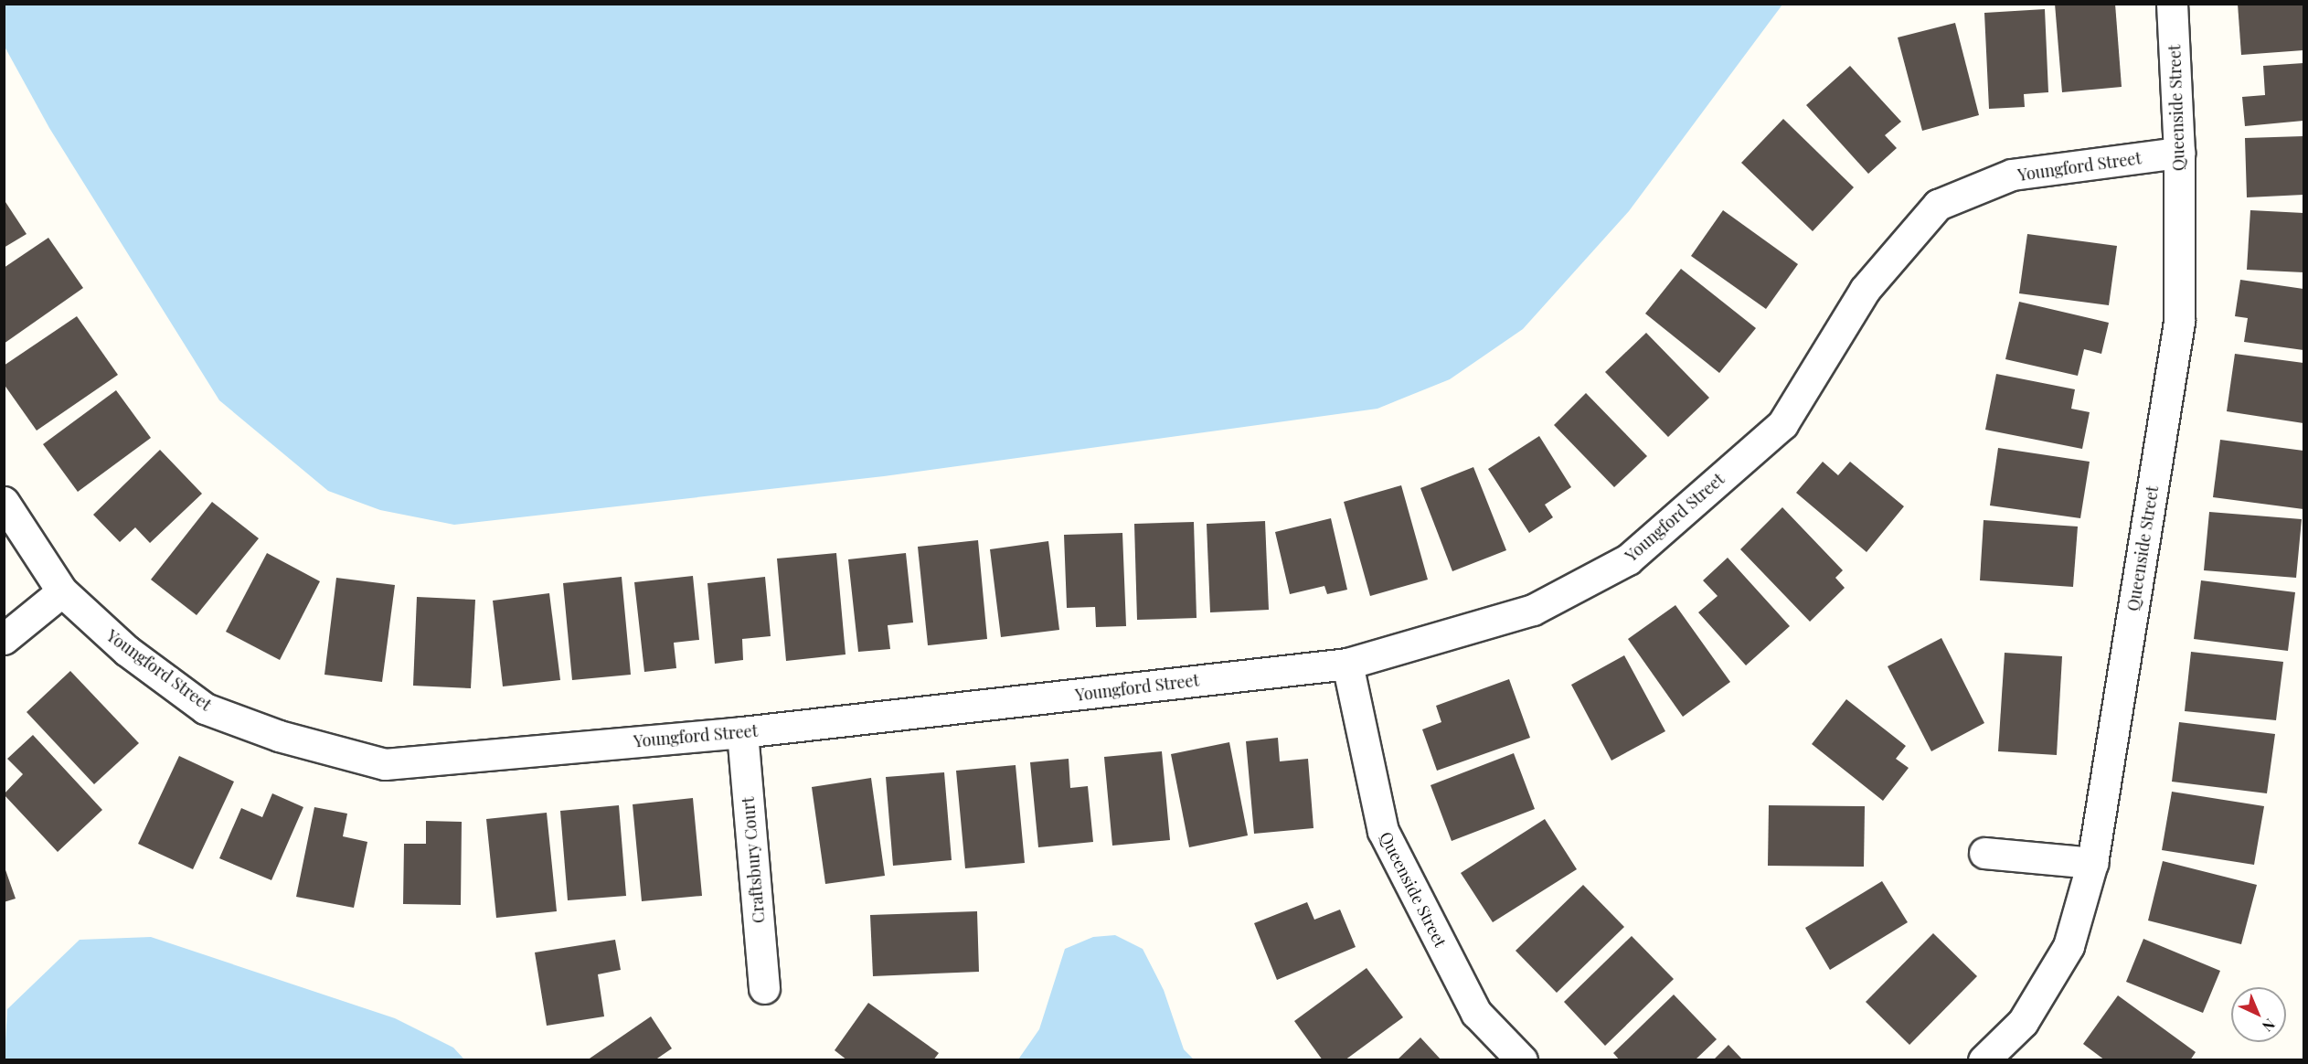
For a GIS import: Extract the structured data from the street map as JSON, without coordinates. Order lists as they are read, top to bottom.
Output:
{
  "streets": {
    "street": ["Queenside Street", "Youngford Street", "Craftsbury Court"]
  },
  "crossings": [
    ["Queenside Street", "Youngford Street"],
    ["Youngford Street", "Craftsbury Court"]
  ],
  "north": "bottom right"
}
